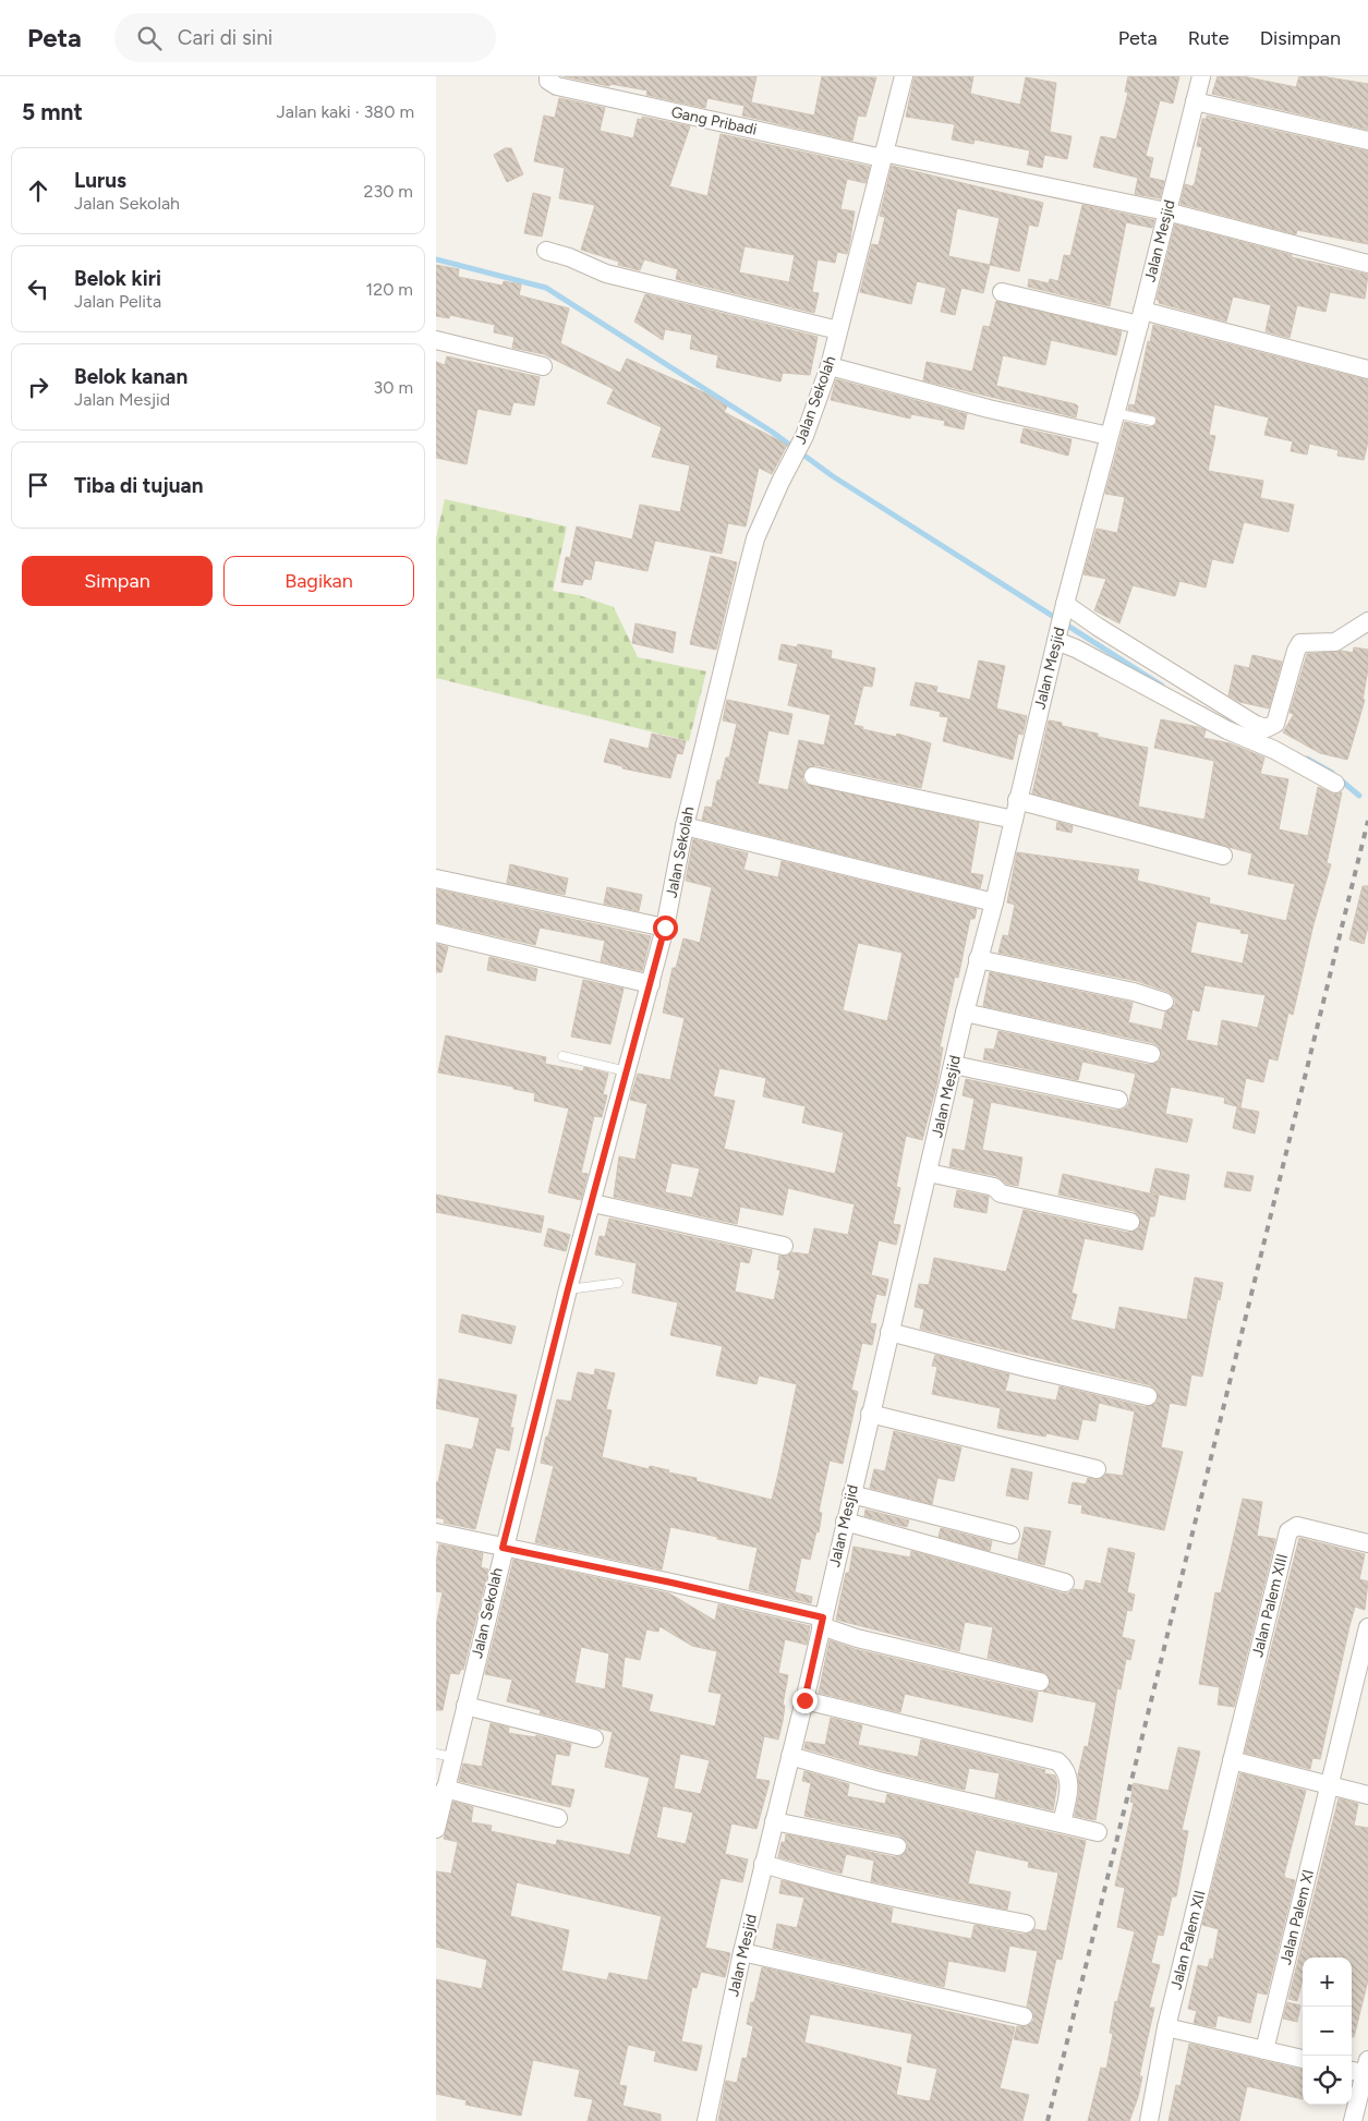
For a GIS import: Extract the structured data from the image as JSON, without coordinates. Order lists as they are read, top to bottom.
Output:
{
  "streets": {
    "street": [
      "Gang Pribadi",
      "Jalan Mesjid",
      "Jalan Sekolah",
      "Jalan Palem XIII",
      "Jalan Palem XI",
      "Jalan Palem XII"
    ]
  },
  "crossings": [
    ["Gang Pribadi", "Jalan Mesjid"],
    ["Gang Pribadi", "Jalan Sekolah"],
    ["Jalan Palem XIII", "Jalan Palem XII"]
  ],
  "page": {
    "header": "Peta",
    "search": "Cari di sini",
    "nav": ["Peta", "Rute", "Disimpan"],
    "heading": ["5 mnt", "Jalan kaki · 380 m"],
    "list": [
      ["Lurus", "Jalan Sekolah", "230 m"],
      ["Belok kiri", "Jalan Pelita", "120 m"],
      ["Belok kanan", "Jalan Mesjid", "30 m"],
      "Tiba di tujuan"
    ],
    "buttons": ["Simpan", "Bagikan"],
    "map_buttons": ["+", "−"]
  }
}
